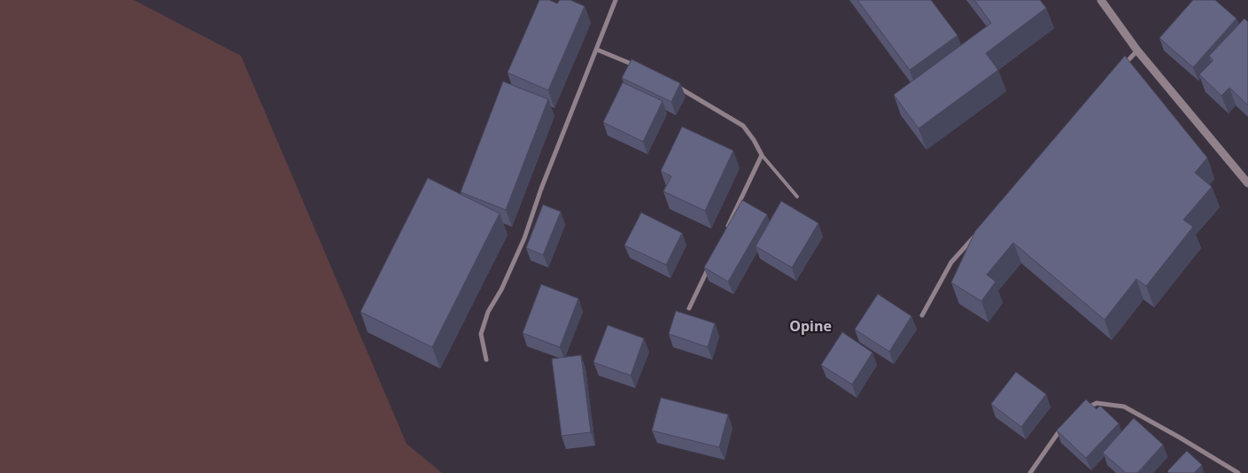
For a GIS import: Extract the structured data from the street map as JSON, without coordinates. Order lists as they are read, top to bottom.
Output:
{
  "districts": ["Opine"]
}
